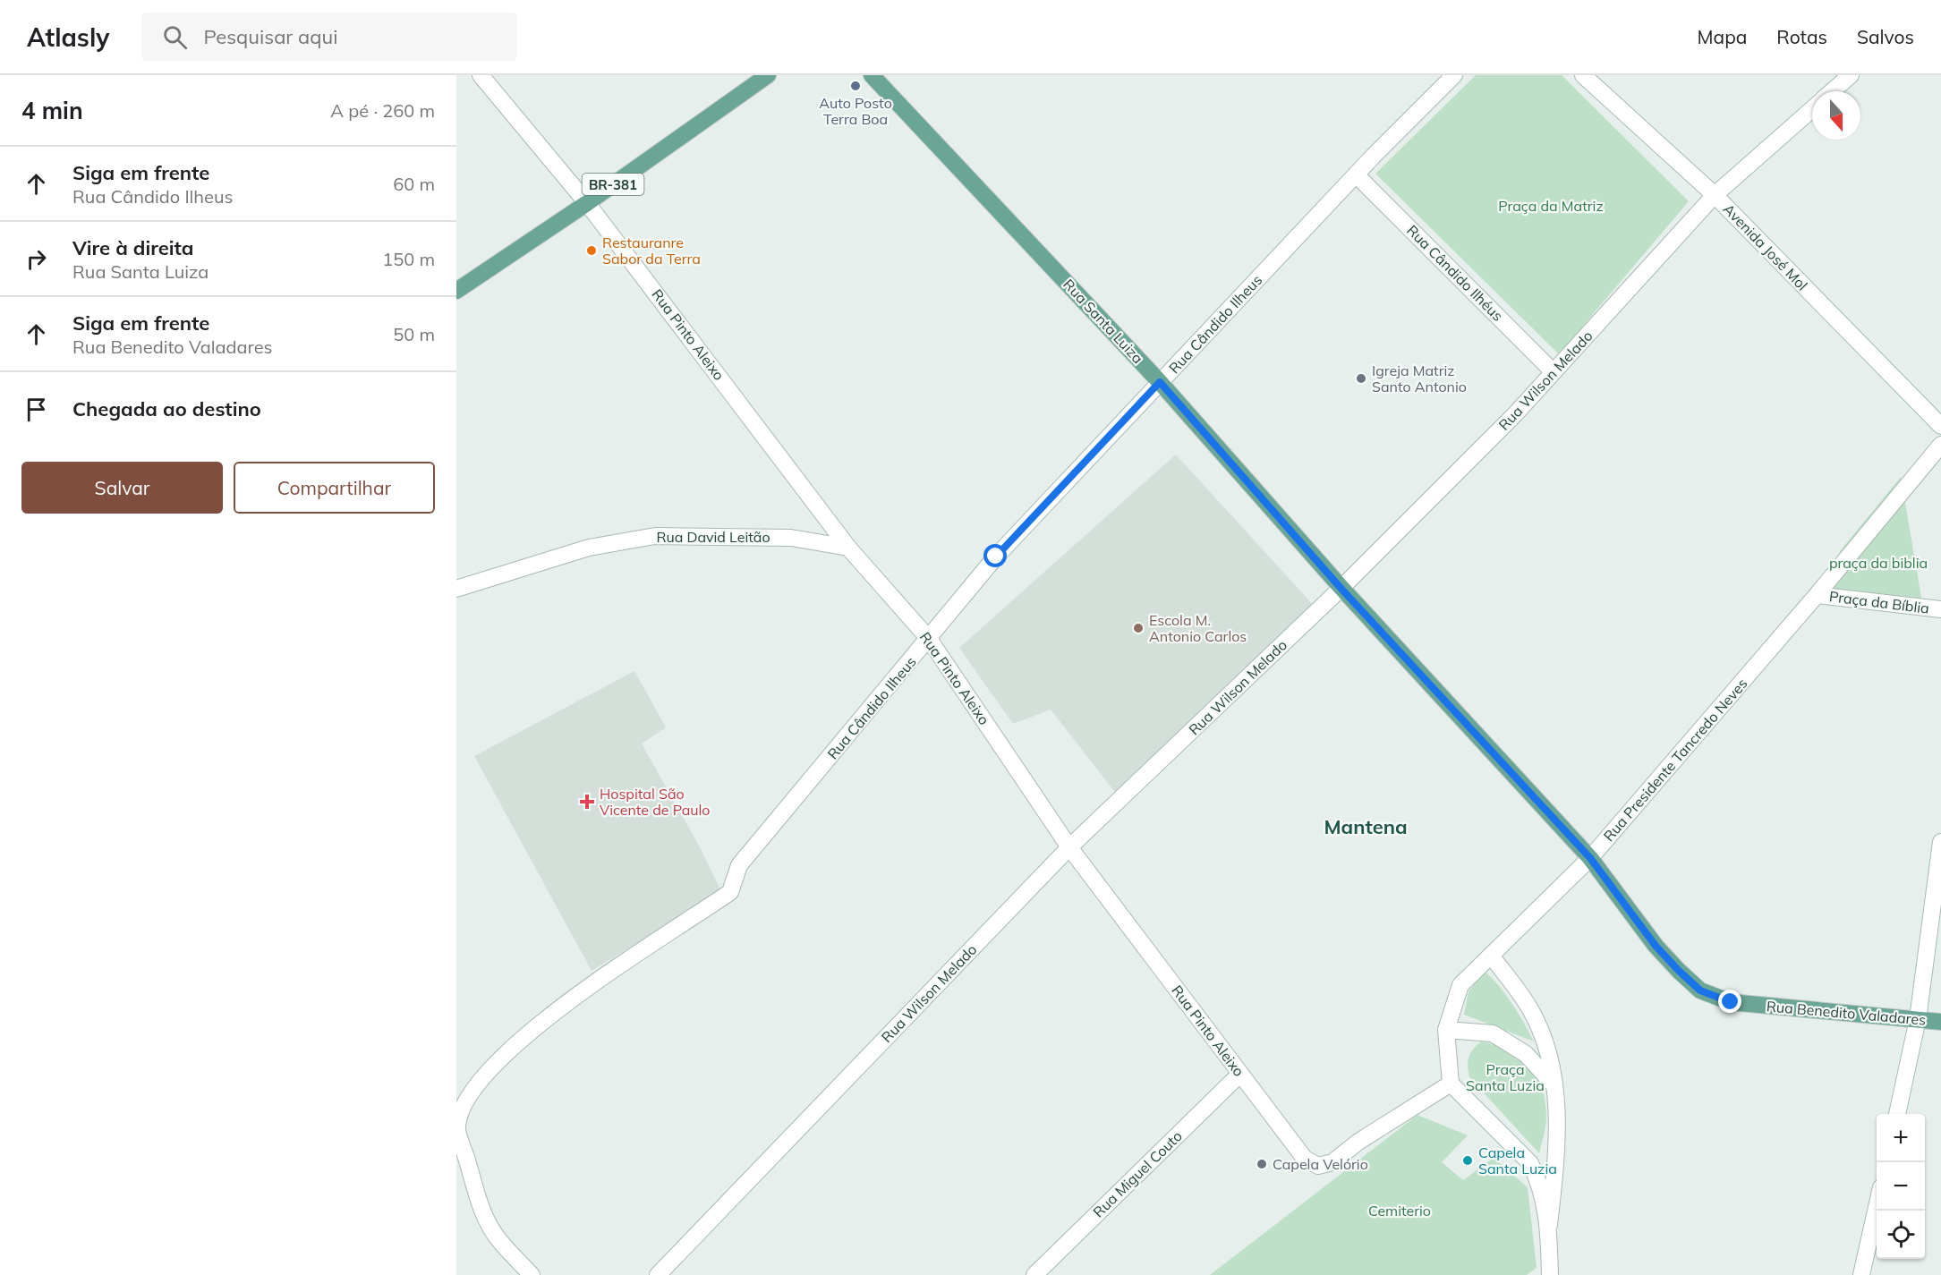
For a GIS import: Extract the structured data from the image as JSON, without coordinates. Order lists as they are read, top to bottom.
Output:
{
  "streets": {
    "main road": ["BR-381", "Rua Santa Luiza", "Rua Benedito Valadares"],
    "street": [
      "Avenida José Mol",
      "Rua Cândido Ilhéus",
      "Rua Cândido Ilheus",
      "Rua Pinto Aleixo",
      "Rua Wilson Melado",
      "Rua David Leitão",
      "Praça da Bíblia",
      "Rua Presidente Tancredo Neves",
      "Rua Miguel Couto"
    ]
  },
  "crossings": [
    ["BR-381", "Rua Pinto Aleixo"],
    ["Avenida José Mol", "Rua Wilson Melado"],
    ["Rua Cândido Ilhéus", "Rua Cândido Ilheus"],
    ["Rua Cândido Ilhéus", "Rua Wilson Melado"],
    ["Rua Santa Luiza", "Rua Cândido Ilheus"],
    ["Rua Santa Luiza", "Rua Wilson Melado"],
    ["Rua Santa Luiza", "Rua Presidente Tancredo Neves"],
    ["Rua Santa Luiza", "Rua Benedito Valadares"],
    ["Rua Cândido Ilheus", "Rua Pinto Aleixo"],
    ["Rua Pinto Aleixo", "Rua Wilson Melado"],
    ["Rua Pinto Aleixo", "Rua David Leitão"],
    ["Rua Pinto Aleixo", "Rua Presidente Tancredo Neves"],
    ["Rua Pinto Aleixo", "Rua Miguel Couto"],
    ["Praça da Bíblia", "Rua Presidente Tancredo Neves"],
    ["Rua Presidente Tancredo Neves", "Rua Benedito Valadares"]
  ],
  "districts": ["Mantena"],
  "parks": [
    "Praça da Matriz",
    "praça da biblia",
    "Praça Santa Luzia",
    "Cemiterio"
  ],
  "places": {
    "other": [
      "Auto Posto Terra Boa",
      "Restauranre Sabor da Terra",
      "Igreja Matriz Santo Antonio",
      "Escola M. Antonio Carlos",
      "Capela Santa Luzia",
      "Capela Velório"
    ],
    "health": ["Hospital São Vicente de Paulo"]
  },
  "north": "bottom",
  "page": {
    "header": "Atlasly",
    "search": "Pesquisar aqui",
    "nav": ["Mapa", "Rotas", "Salvos"],
    "heading": ["4 min", "A pé · 260 m"],
    "list": [
      ["Siga em frente", "Rua Cândido Ilheus", "60 m"],
      ["Vire à direita", "Rua Santa Luiza", "150 m"],
      ["Siga em frente", "Rua Benedito Valadares", "50 m"],
      "Chegada ao destino"
    ],
    "buttons": ["Salvar", "Compartilhar"],
    "map_buttons": ["+", "−"]
  }
}
